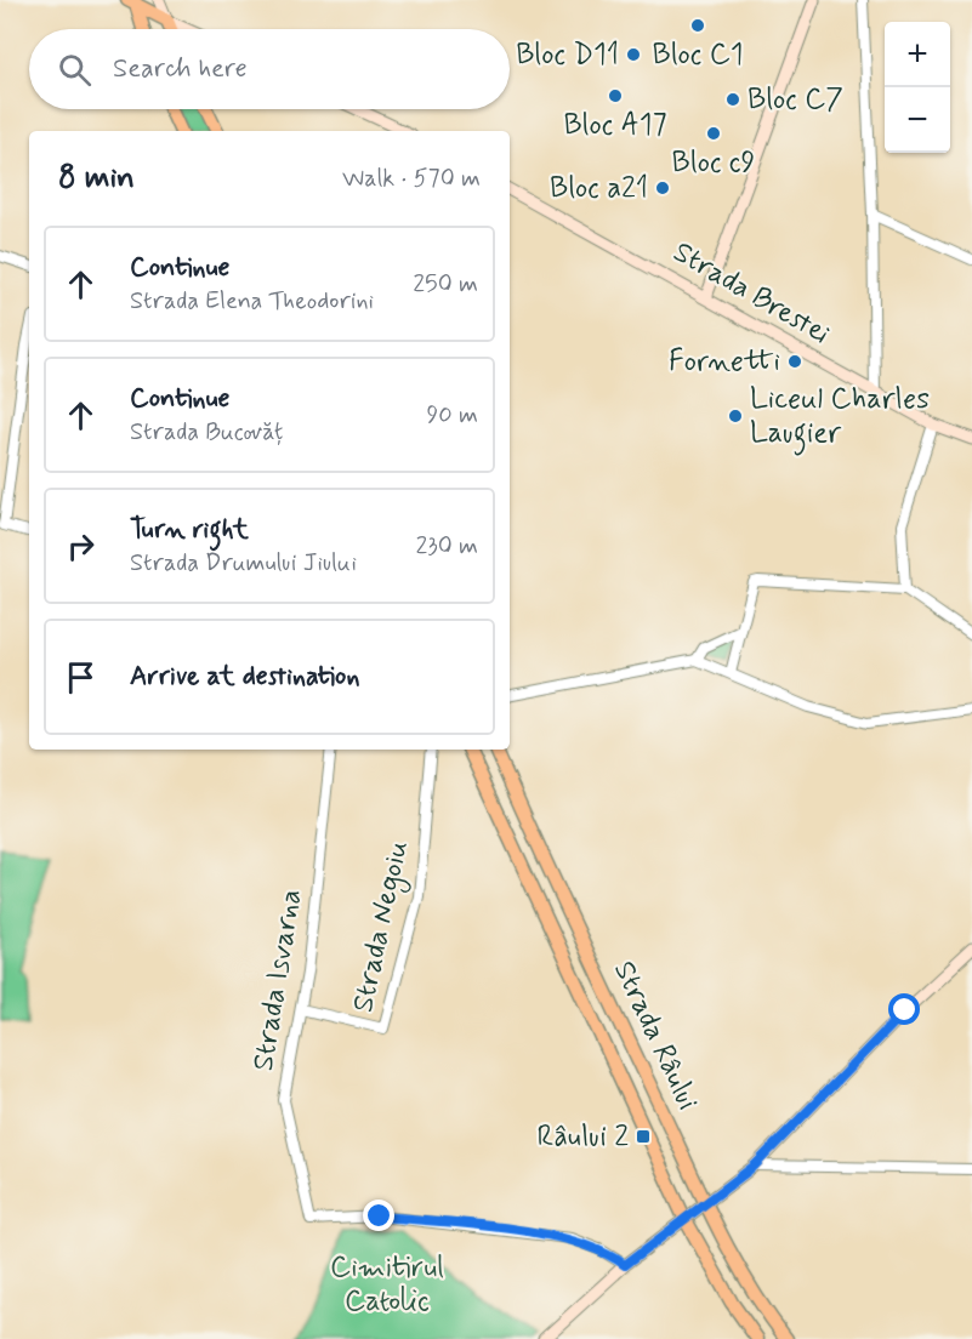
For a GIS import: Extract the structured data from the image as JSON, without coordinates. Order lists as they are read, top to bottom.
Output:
{
  "streets": {
    "main road": ["Strada Brestei", "Strada Râului"],
    "street": ["Strada Negoiu", "Strada Isvarna"]
  },
  "crossings": [
    ["Strada Negoiu", "Strada Isvarna"]
  ],
  "parks": ["Cimitirul Catolic"],
  "places": {
    "other": [
      "Bloc C1",
      "Bloc D11",
      "Bloc A17",
      "Bloc C7",
      "Bloc c9",
      "Bloc a21",
      "Fornetti",
      "Liceul Charles Laugier"
    ],
    "transit": ["Râului 2"]
  },
  "page": {
    "map_buttons": ["+", "−"],
    "search": "Search here",
    "heading": ["8 min", "Walk · 570 m"],
    "list": [
      ["Continue", "Strada Elena Theodorini", "250 m"],
      ["Continue", "Strada Bucovăț", "90 m"],
      ["Turn right", "Strada Drumului Jiului", "230 m"],
      "Arrive at destination"
    ]
  }
}
